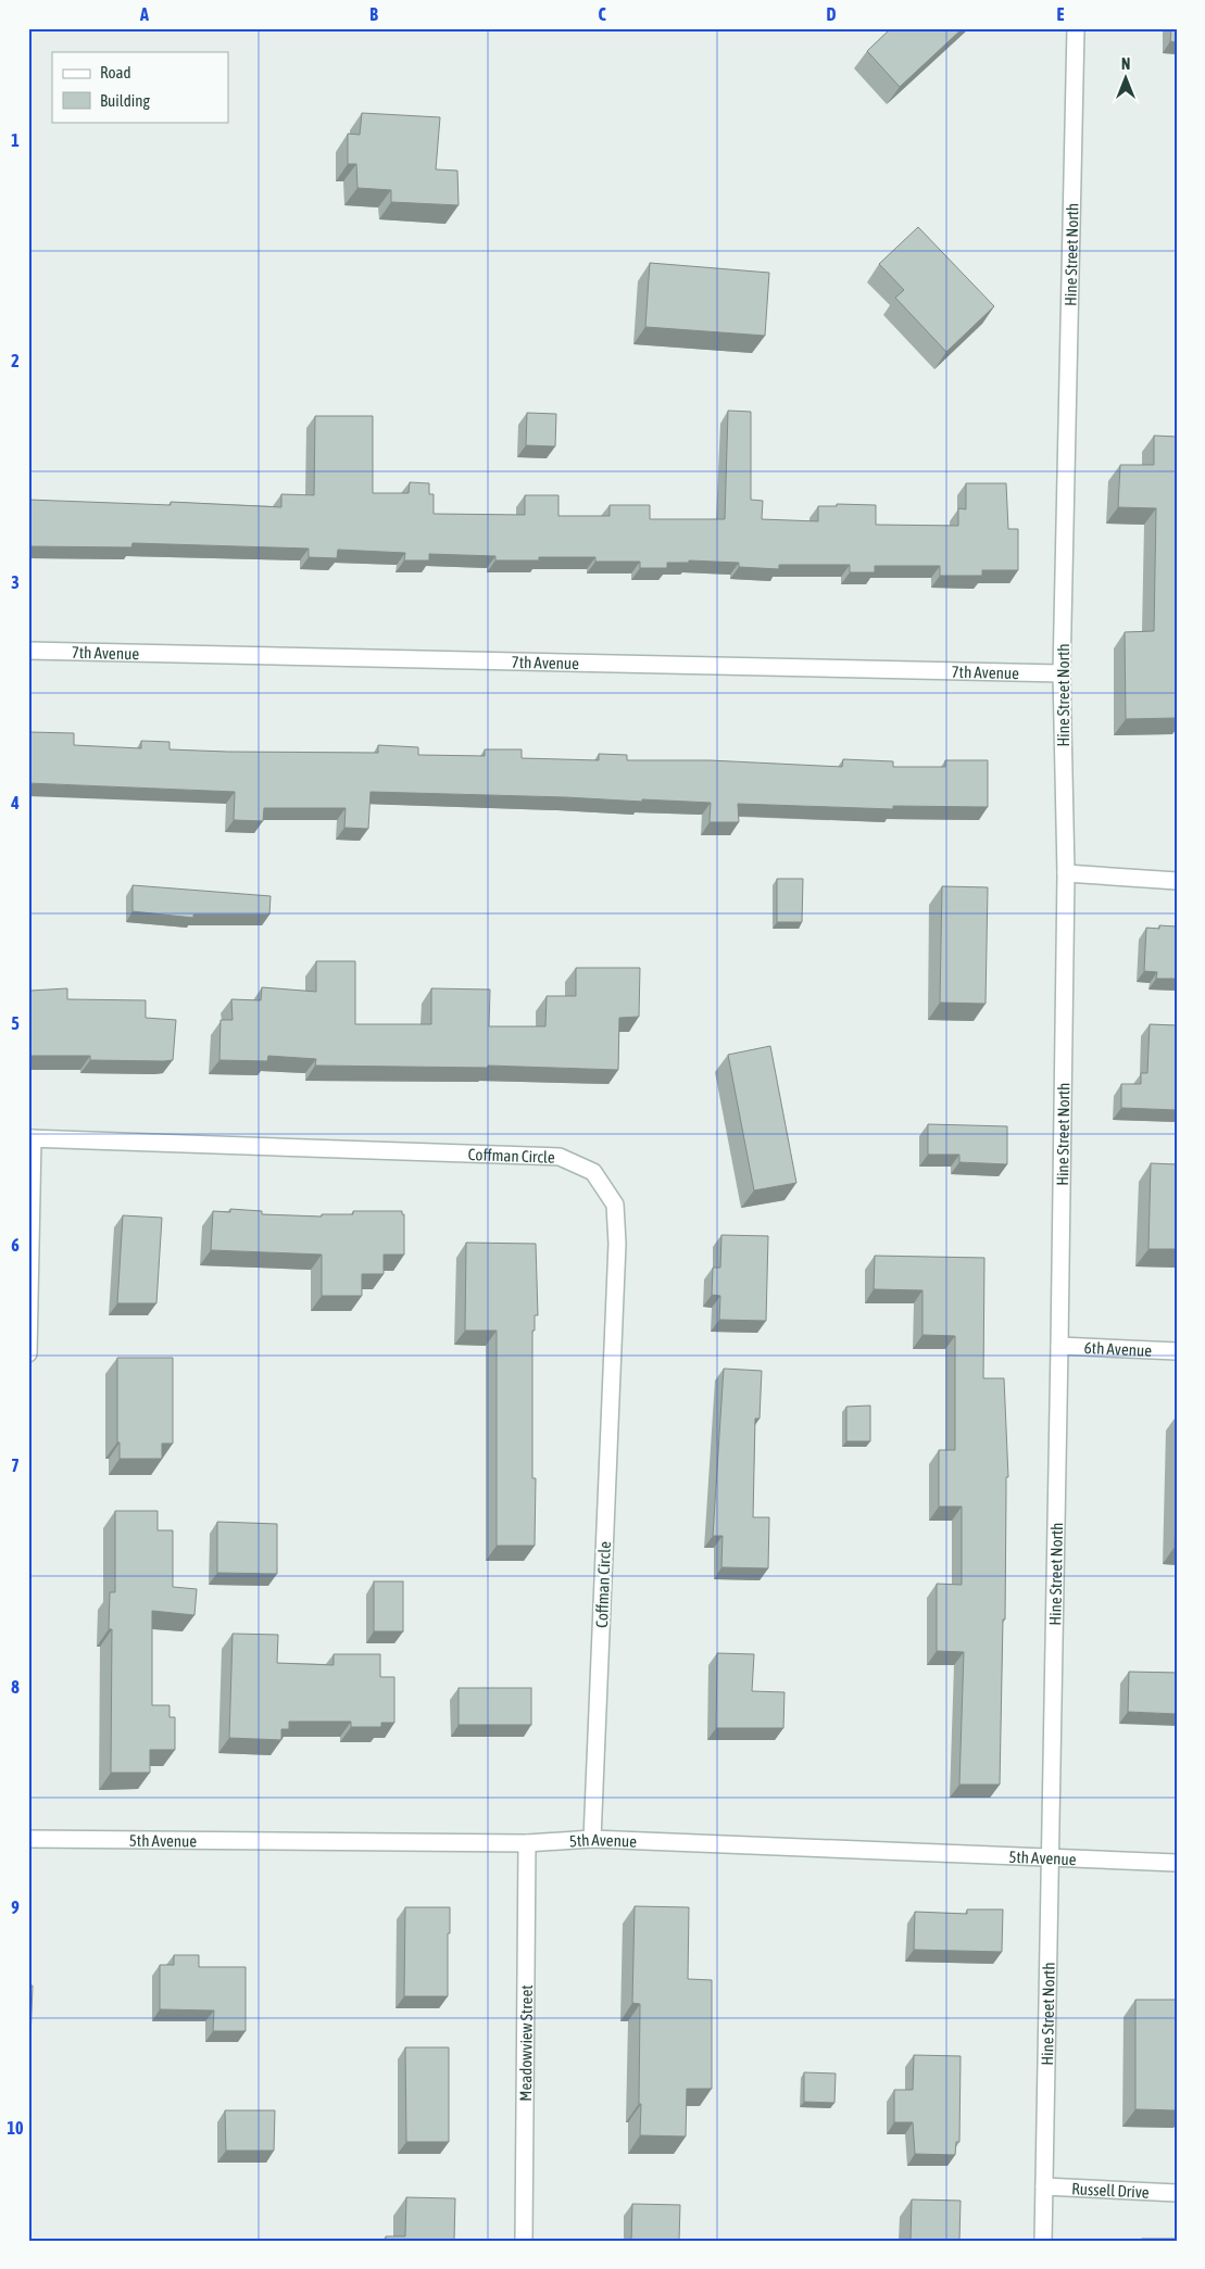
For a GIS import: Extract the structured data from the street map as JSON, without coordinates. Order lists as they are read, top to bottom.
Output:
{
  "streets": {
    "street": [
      "Hine Street North",
      "7th Avenue",
      "Coffman Circle",
      "6th Avenue",
      "5th Avenue",
      "Meadowview Street",
      "Russell Drive"
    ]
  },
  "crossings": [
    ["Hine Street North", "7th Avenue"],
    ["Hine Street North", "6th Avenue"],
    ["Hine Street North", "5th Avenue"],
    ["Hine Street North", "Russell Drive"],
    ["Coffman Circle", "5th Avenue"],
    ["5th Avenue", "Meadowview Street"]
  ],
  "legend": ["Road", "Building"],
  "north": "top",
  "grid": {
    "columns": [
      "A",
      "B",
      "C",
      "D",
      "E"
    ],
    "rows": [
      "1",
      "2",
      "3",
      "4",
      "5",
      "6",
      "7",
      "8",
      "9",
      "10"
    ]
  }
}
